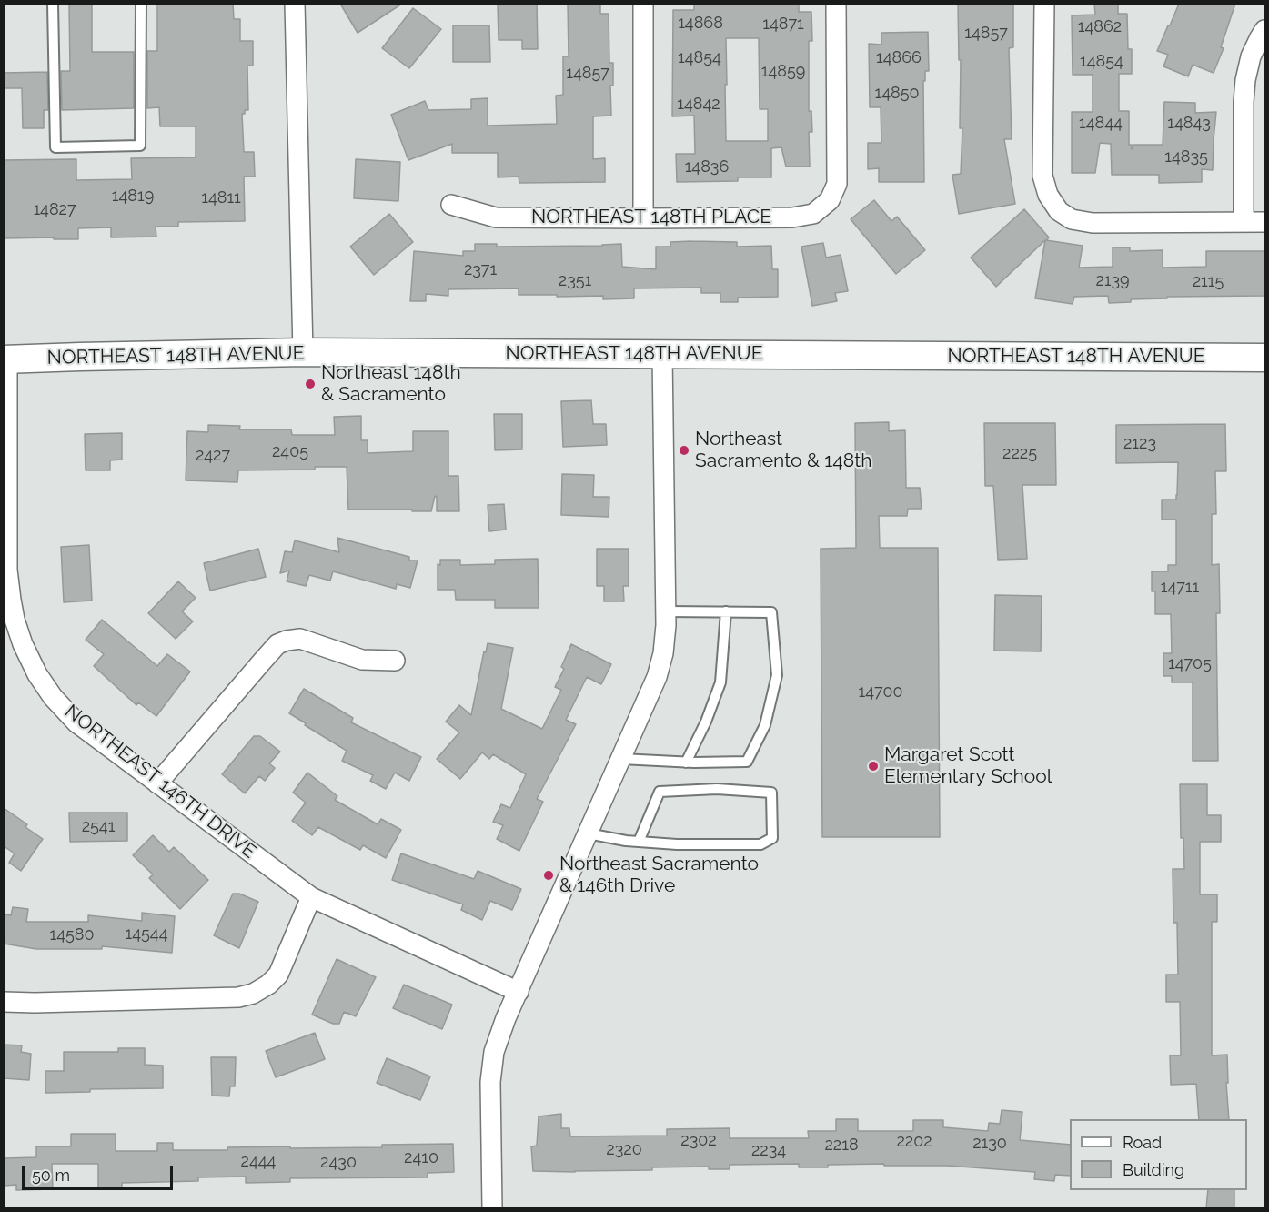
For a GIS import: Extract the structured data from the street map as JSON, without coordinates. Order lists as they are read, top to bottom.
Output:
{
  "streets": {
    "main road": ["NORTHEAST 148TH AVENUE"],
    "street": ["NORTHEAST 148TH PLACE", "NORTHEAST 146TH DRIVE"]
  },
  "crossings": [
    ["NORTHEAST 148TH AVENUE", "NORTHEAST 146TH DRIVE"]
  ],
  "places": [
    "Northeast 148th & Sacramento",
    "Northeast Sacramento & 148th",
    "Margaret Scott Elementary School",
    "Northeast Sacramento & 146th Drive"
  ],
  "house_numbers": [
    "14868",
    "14871",
    "14862",
    "14857",
    "14854",
    "14866",
    "14854",
    "14859",
    "14857",
    "14850",
    "14842",
    "14844",
    "14843",
    "14835",
    "14836",
    "14819",
    "14811",
    "14827",
    "2371",
    "2351",
    "2139",
    "2115",
    "2123",
    "2405",
    "2225",
    "2427",
    "14711",
    "14705",
    "14700",
    "2541",
    "14544",
    "14580",
    "2302",
    "2202",
    "2130",
    "2218",
    "2320",
    "2234",
    "2410",
    "2444",
    "2430"
  ],
  "legend": ["Road", "Building"],
  "scale_bar": "50 m"
}
